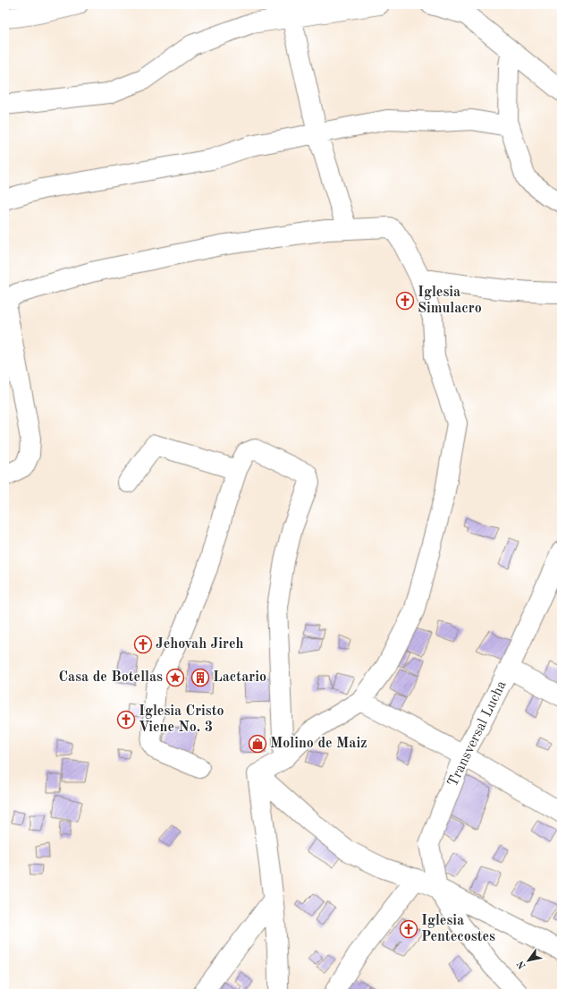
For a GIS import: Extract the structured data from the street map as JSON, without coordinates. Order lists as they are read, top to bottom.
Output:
{
  "streets": {
    "street": ["Transversal Lucha"]
  },
  "places": {
    "church": [
      "Iglesia Simulacro",
      "Jehovah Jireh",
      "Iglesia Cristo Viene No. 3",
      "Iglesia Pentecostes"
    ],
    "place": ["Casa de Botellas"],
    "building": ["Lactario"],
    "shop": ["Molino de Maiz"]
  },
  "north": "bottom left"
}
